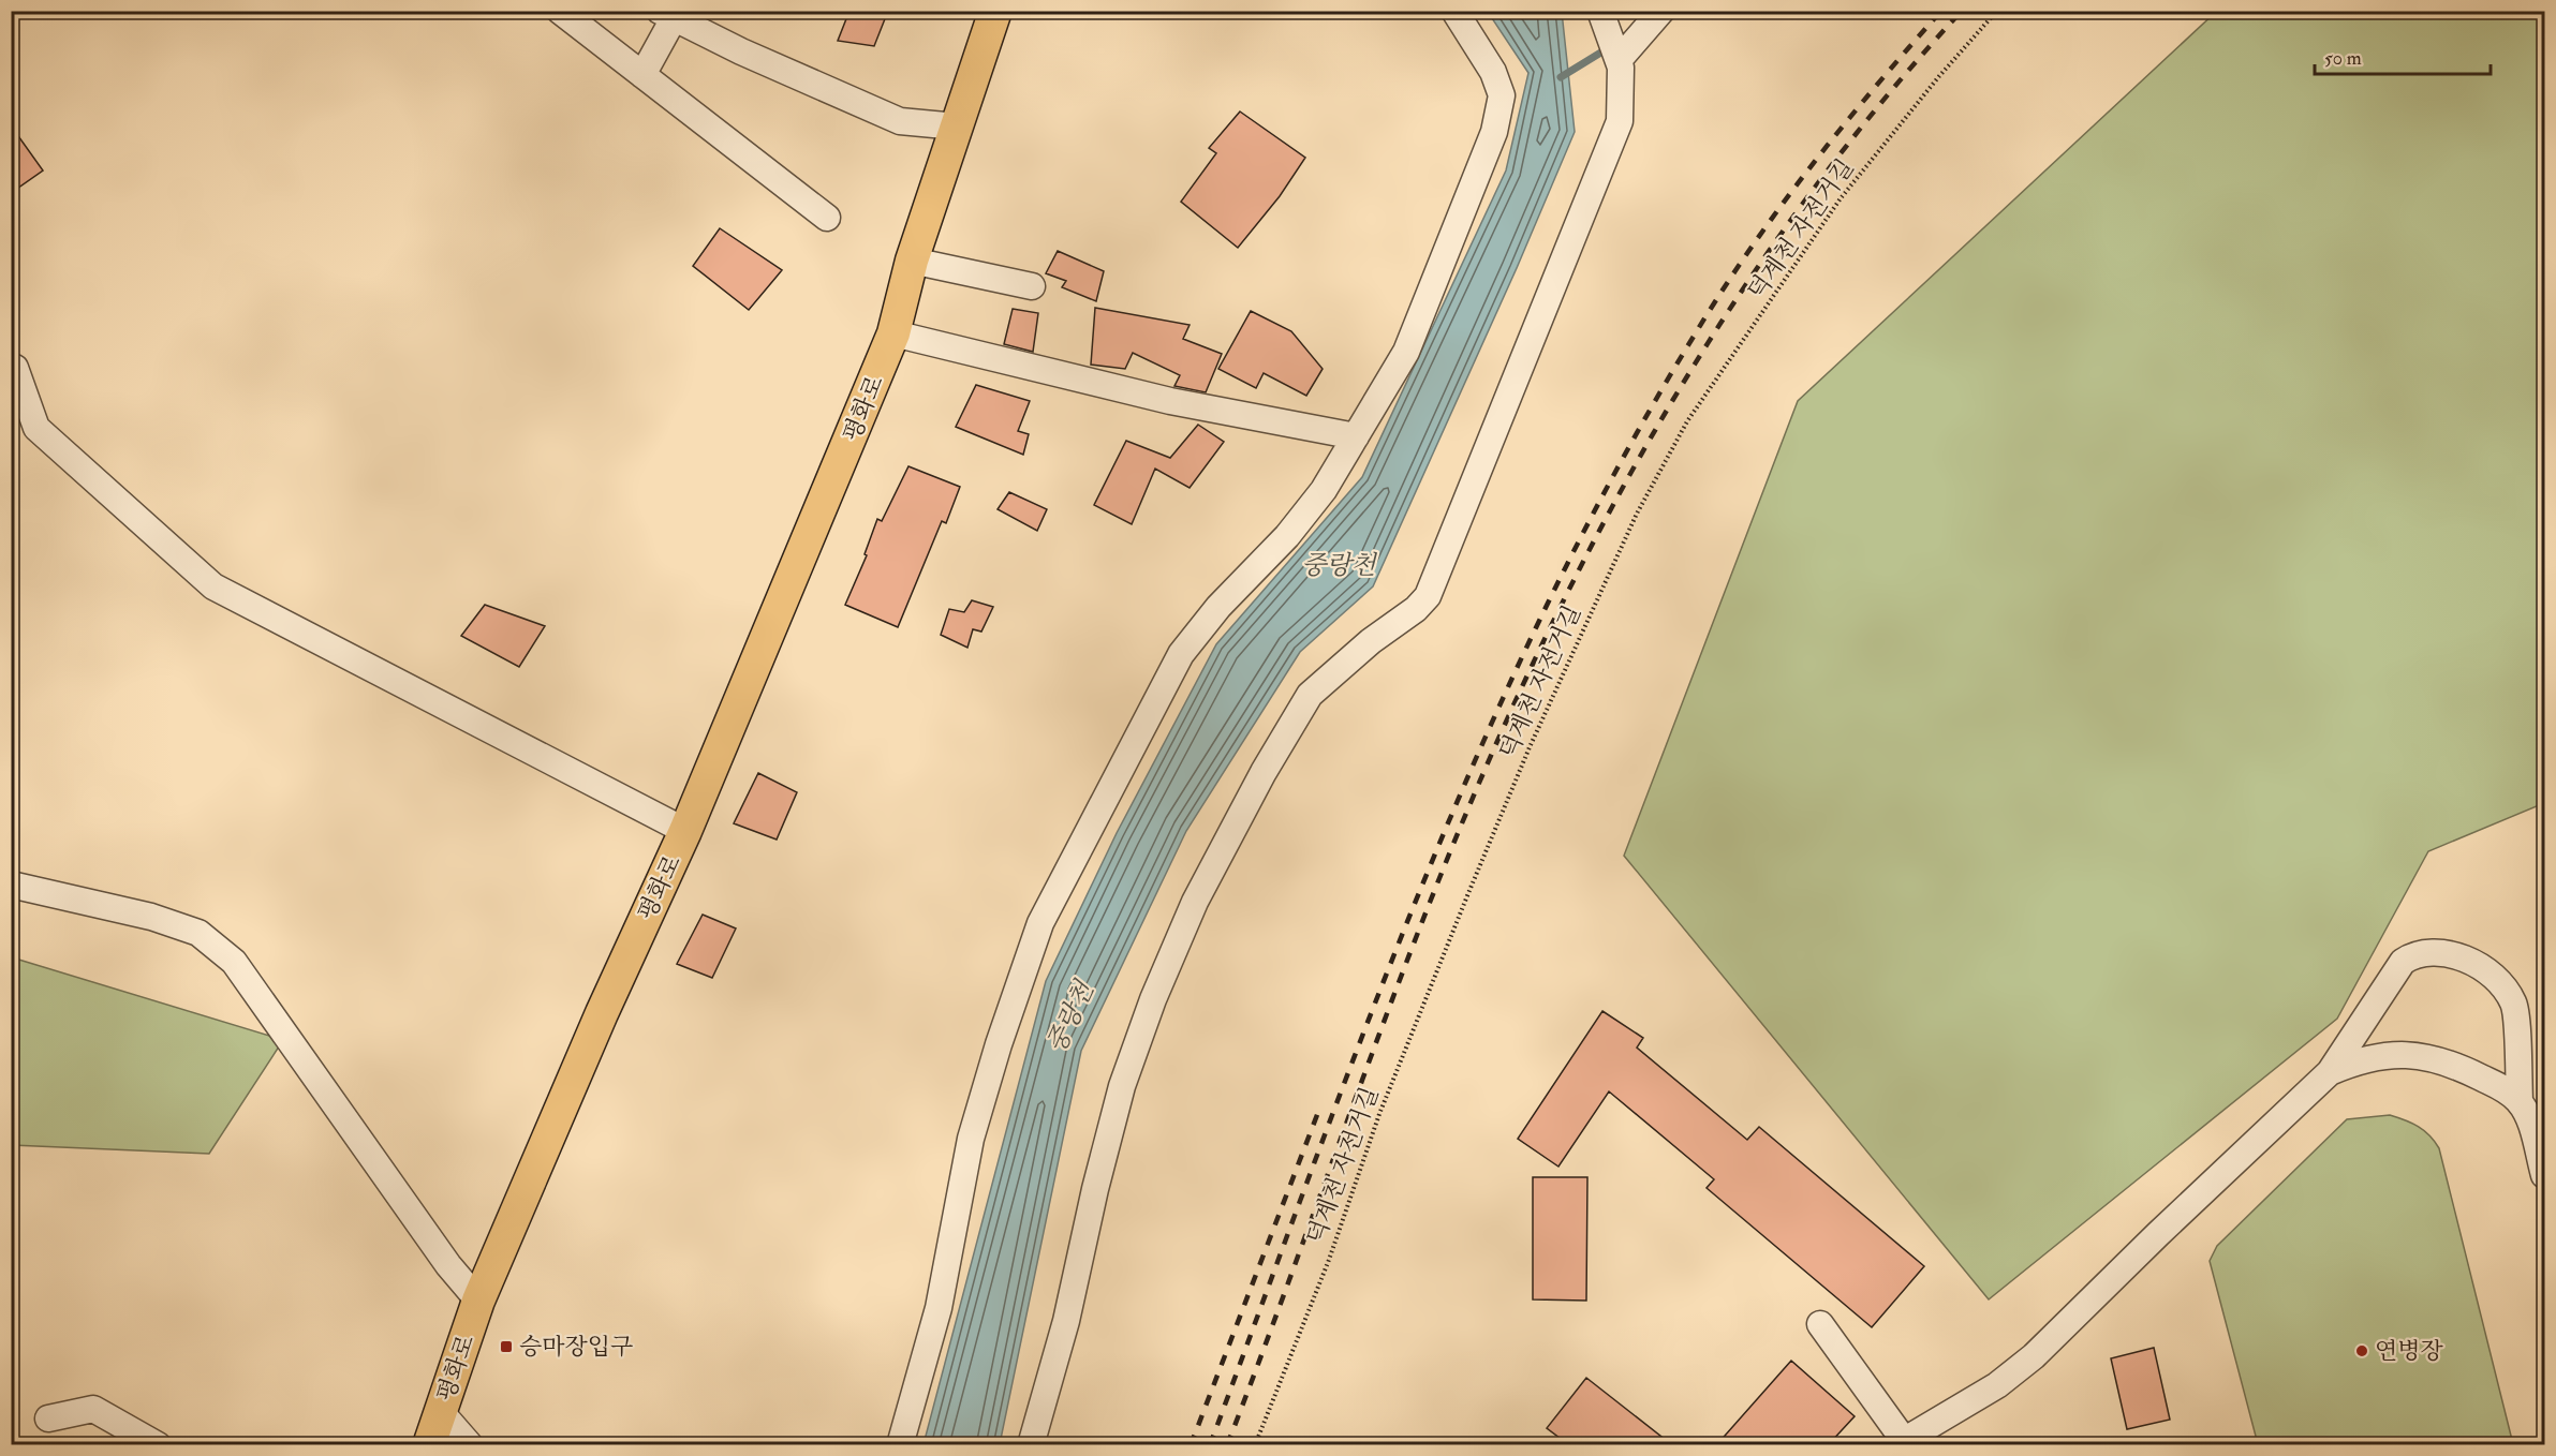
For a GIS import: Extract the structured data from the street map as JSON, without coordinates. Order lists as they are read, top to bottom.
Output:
{
  "streets": {
    "main road": ["평화로"],
    "path": ["덕계천 자전거길"]
  },
  "water": ["중랑천"],
  "places": {
    "transit": ["승마장입구"],
    "other": ["연병장"]
  },
  "scale_bar": "50 m"
}
